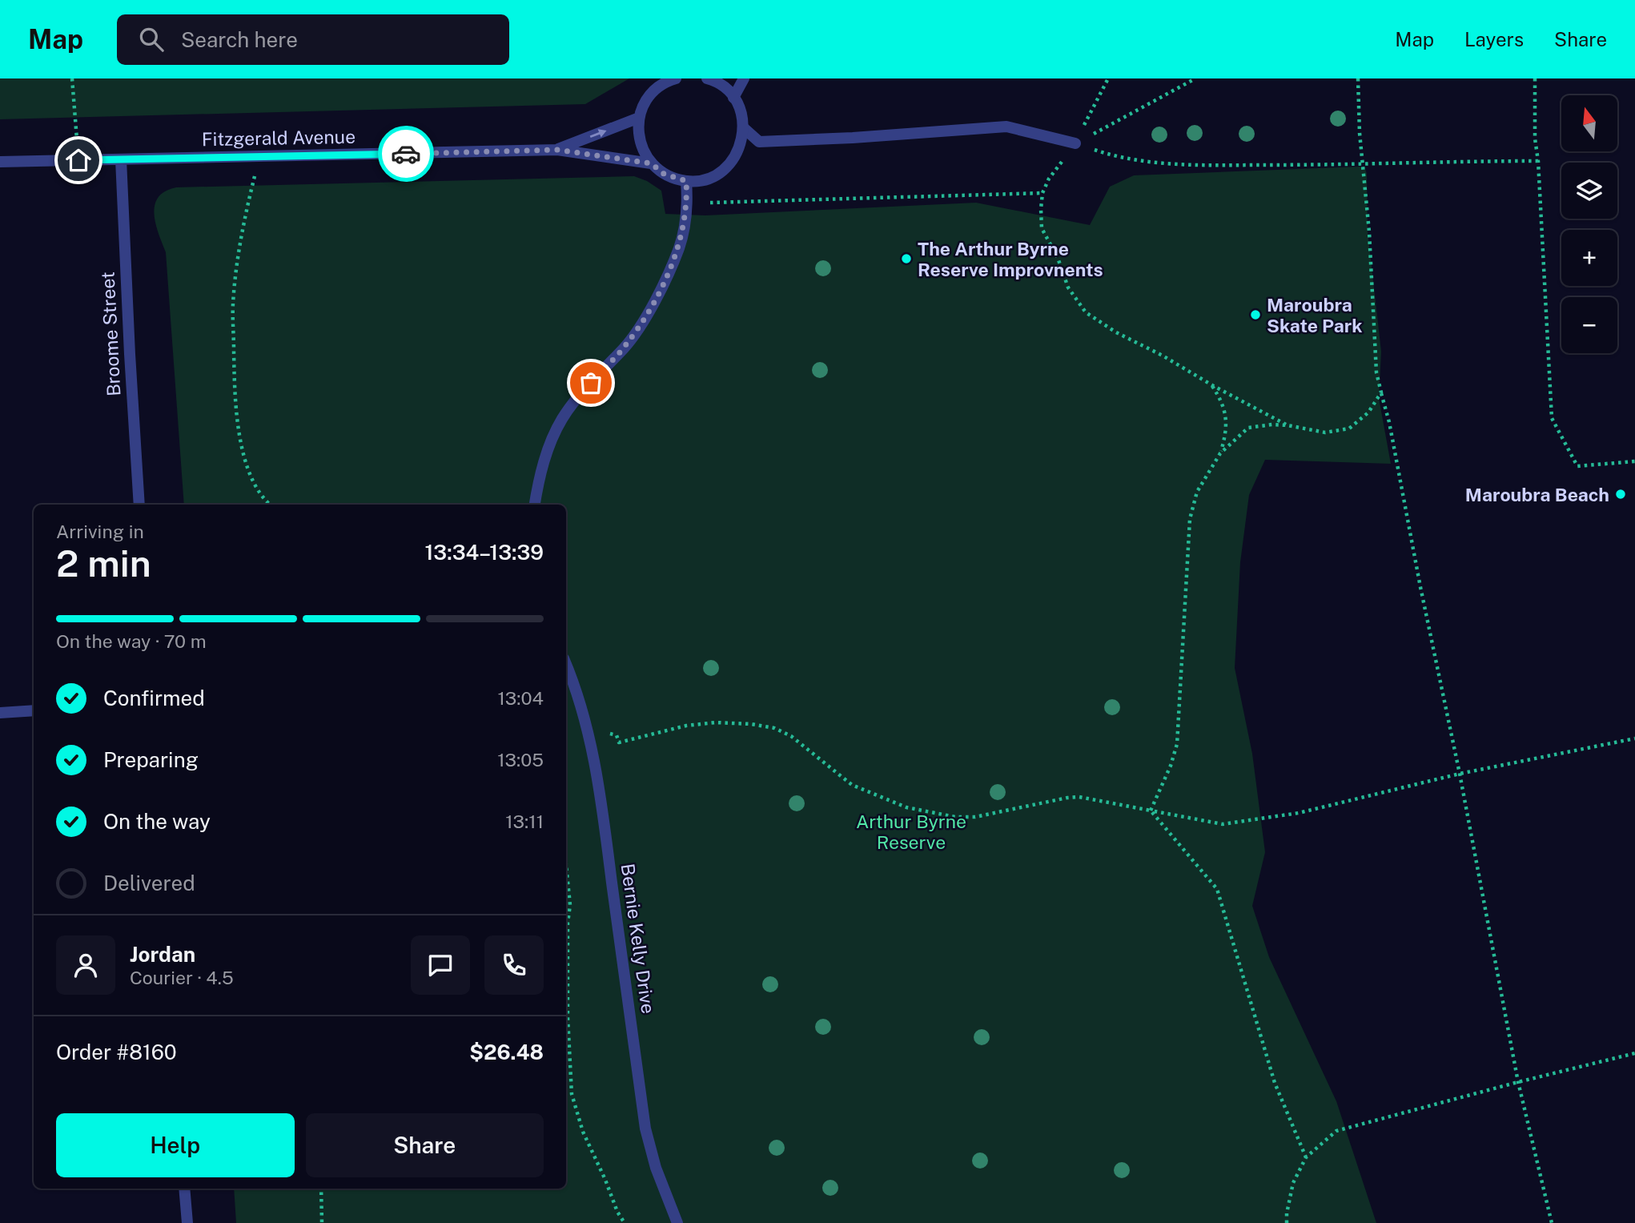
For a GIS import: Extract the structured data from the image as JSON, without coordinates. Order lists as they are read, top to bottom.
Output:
{
  "streets": {
    "street": ["Fitzgerald Avenue", "Broome Street", "Bernie Kelly Drive"]
  },
  "crossings": [
    ["Fitzgerald Avenue", "Broome Street"]
  ],
  "parks": ["Arthur Byrne Reserve"],
  "places": ["The Arthur Byrne Reserve Improvnents", "Maroubra Skate Park", "Maroubra Beach"],
  "north": "top",
  "page": {
    "header": "Map",
    "search": "Search here",
    "nav": ["Map", "Layers", "Share"],
    "map_buttons": ["+", "−"],
    "heading": ["2 min", "Arriving in", "13:34–13:39"],
    "panel": [
      "Jordan",
      "Courier · 4.5",
      "Order #8160",
      "$26.48"
    ],
    "bar": "On the way · 70 m",
    "list": [
      ["Confirmed", "13:04"],
      ["Preparing", "13:05"],
      ["On the way", "13:11"],
      "Delivered"
    ],
    "buttons": ["Help", "Share"]
  }
}
